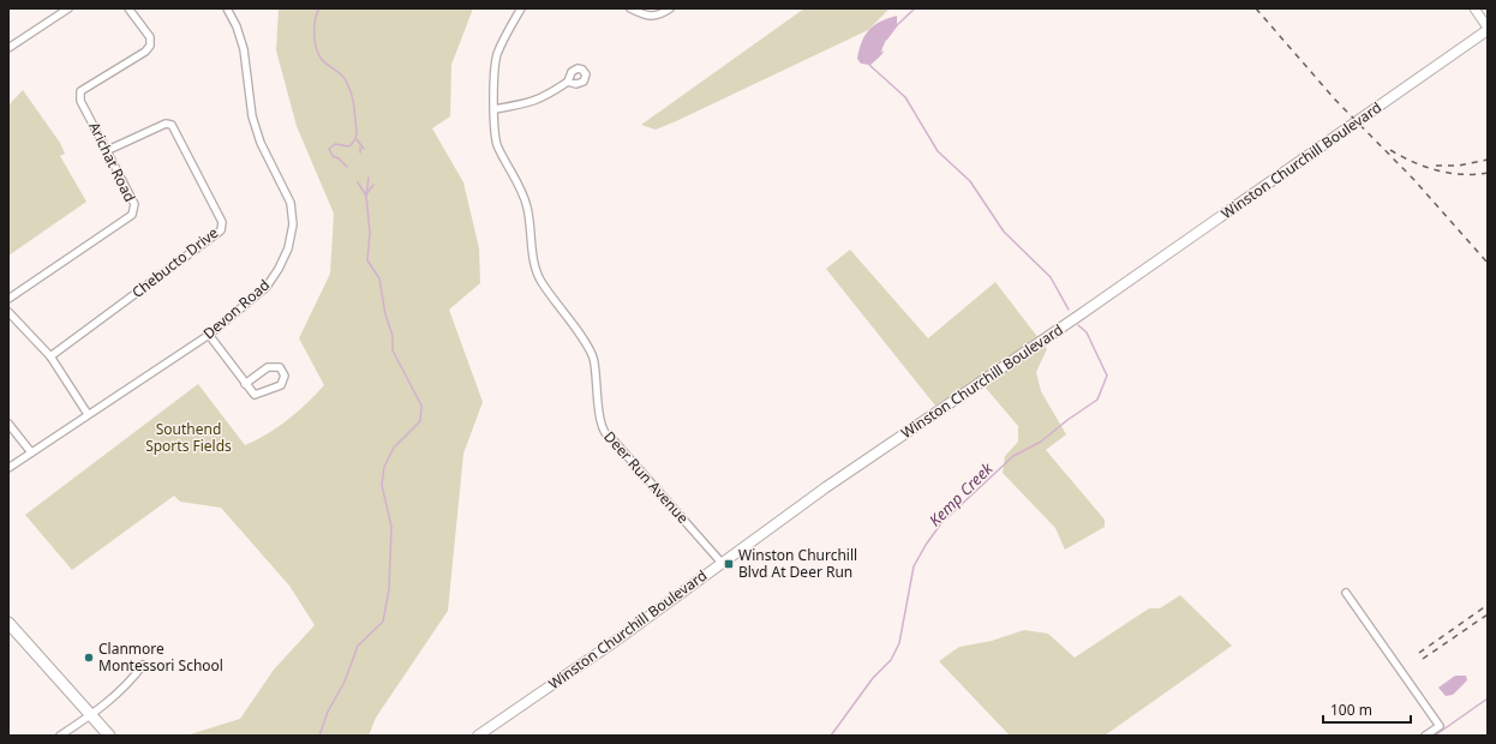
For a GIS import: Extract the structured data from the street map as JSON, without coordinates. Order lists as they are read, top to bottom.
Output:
{
  "streets": {
    "main road": ["Winston Churchill Boulevard"],
    "street": [
      "Arichat Road",
      "Chebucto Drive",
      "Devon Road",
      "Deer Run Avenue"
    ]
  },
  "crossings": [
    ["Winston Churchill Boulevard", "Deer Run Avenue"],
    ["Arichat Road", "Chebucto Drive"]
  ],
  "water": ["Kemp Creek"],
  "parks": ["Southend Sports Fields"],
  "places": {
    "transit": ["Winston Churchill Blvd At Deer Run"],
    "other": ["Clanmore Montessori School"]
  },
  "scale_bar": "100 m"
}
